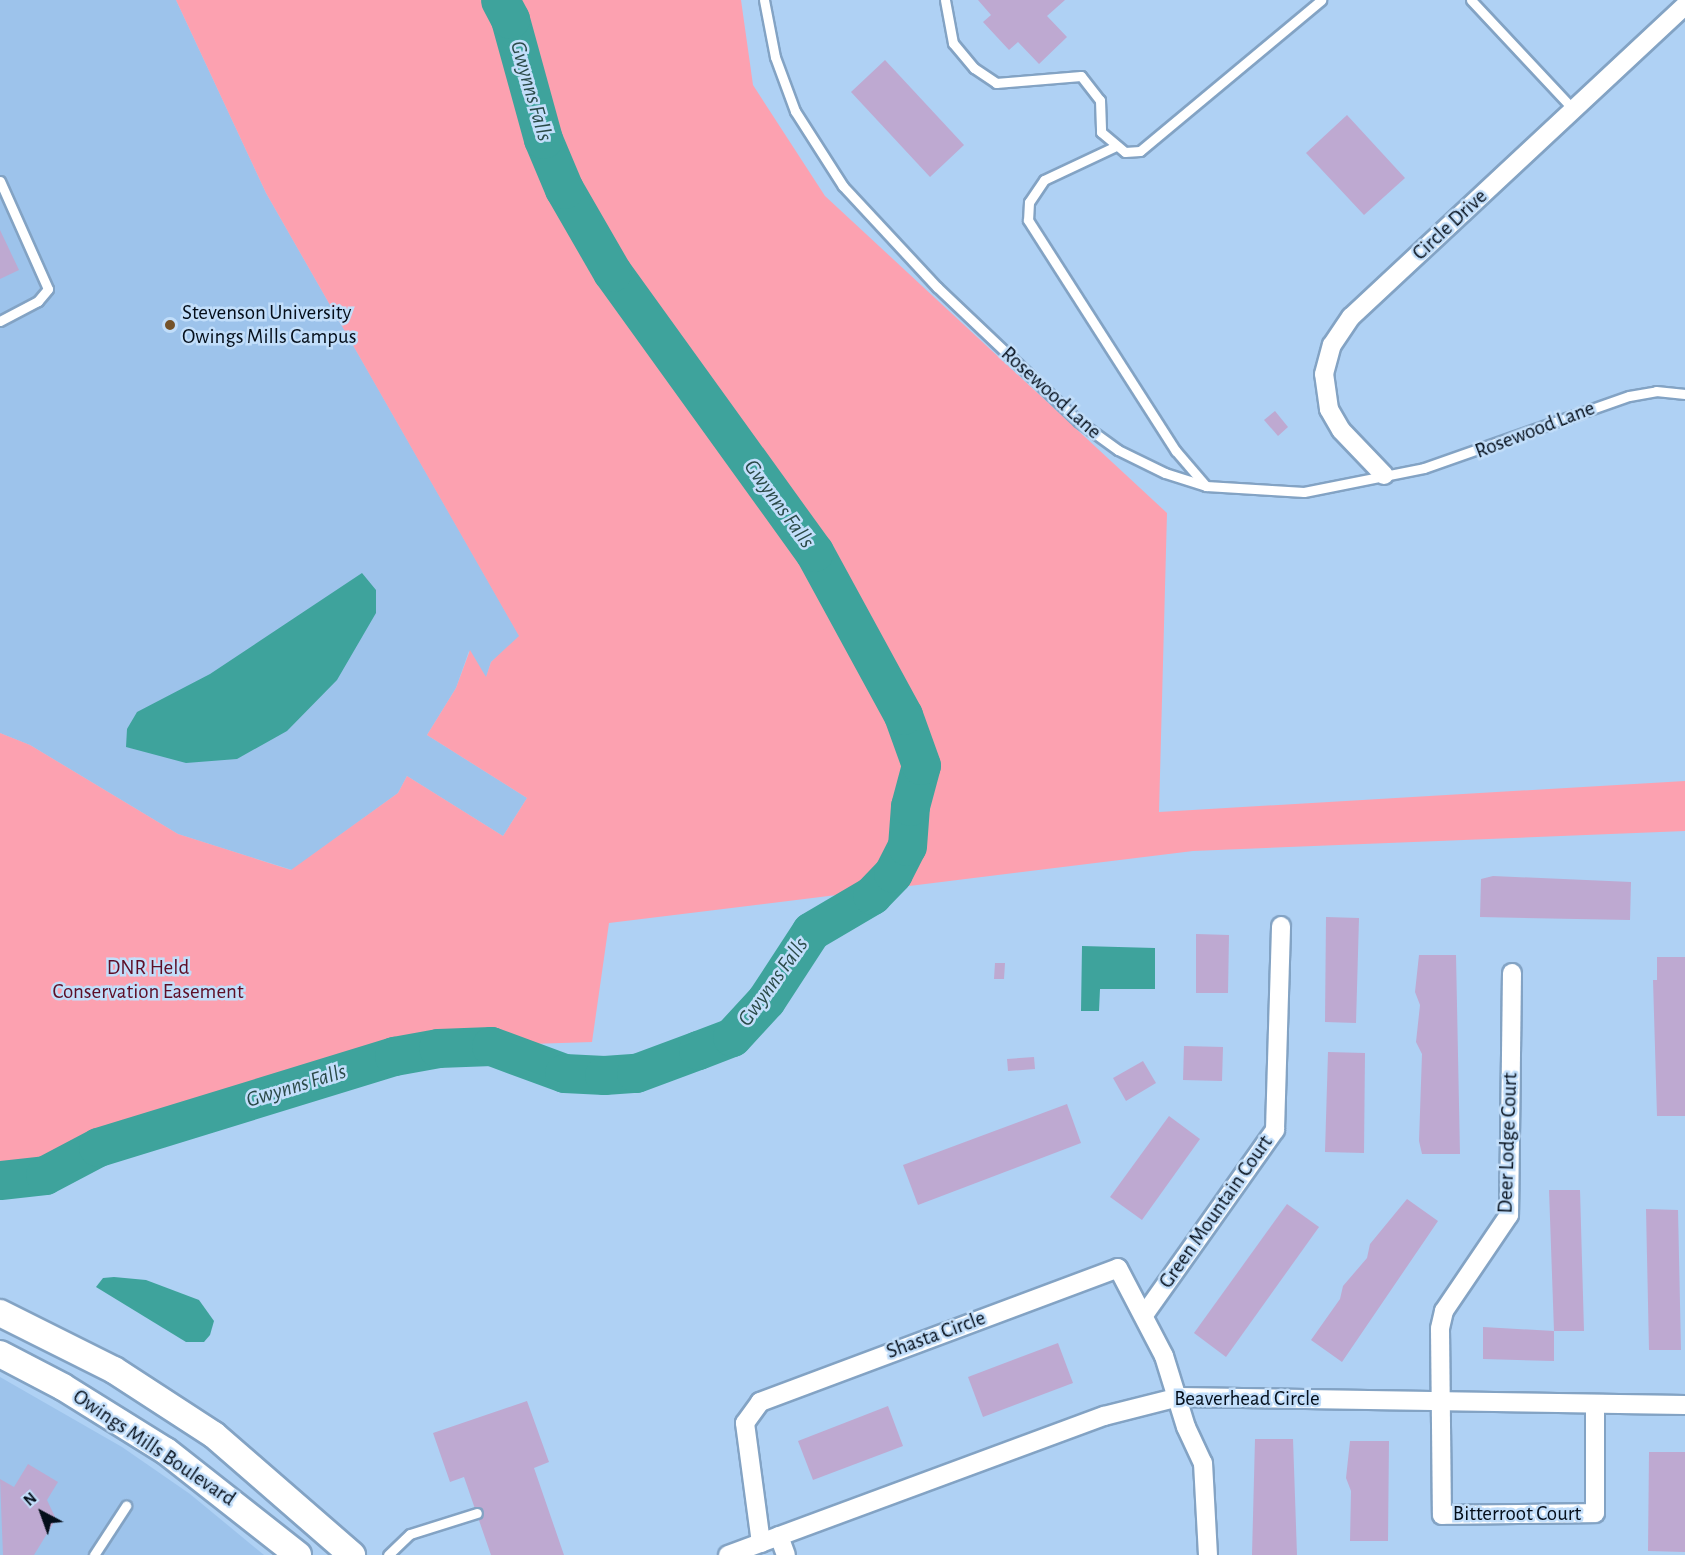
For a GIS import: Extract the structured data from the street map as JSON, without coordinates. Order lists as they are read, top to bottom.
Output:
{
  "streets": {
    "main road": ["Owings Mills Boulevard"],
    "street": [
      "Circle Drive",
      "Deer Lodge Court",
      "Green Mountain Court",
      "Shasta Circle",
      "Beaverhead Circle",
      "Bitterroot Court"
    ],
    "lane": ["Rosewood Lane"]
  },
  "crossings": [
    ["Circle Drive", "Rosewood Lane"],
    ["Deer Lodge Court", "Beaverhead Circle"],
    ["Deer Lodge Court", "Bitterroot Court"],
    ["Green Mountain Court", "Shasta Circle"],
    ["Shasta Circle", "Beaverhead Circle"],
    ["Beaverhead Circle", "Bitterroot Court"]
  ],
  "water": ["Gwynns Falls"],
  "parks": ["DNR Held Conservation Easement"],
  "places": ["Stevenson University Owings Mills Campus"],
  "north": "top left"
}
